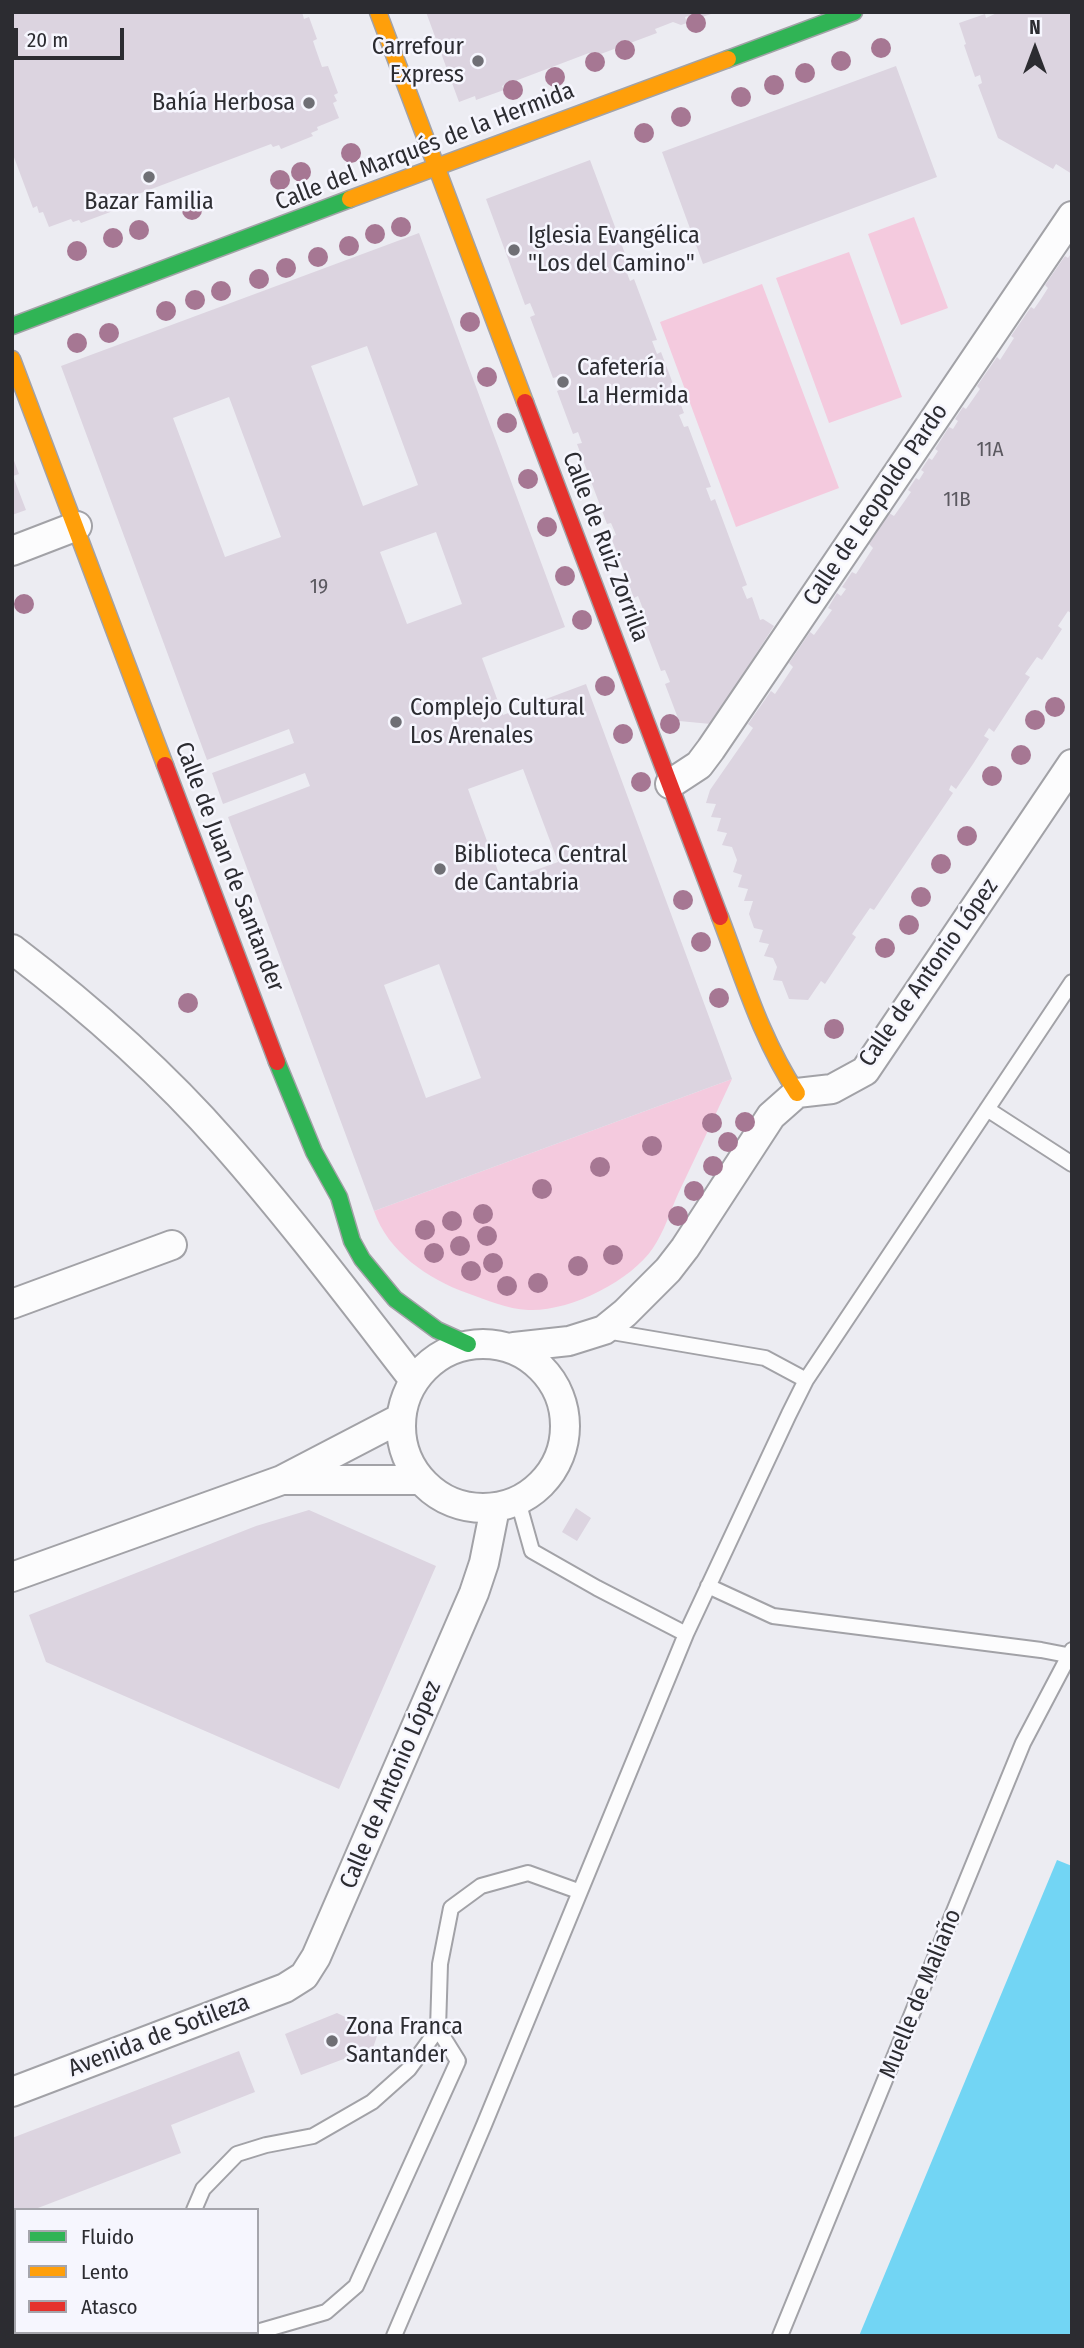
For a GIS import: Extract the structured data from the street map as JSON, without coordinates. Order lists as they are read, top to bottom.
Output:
{
  "streets": {
    "street": [
      "Calle del Marqués de la Hermida",
      "Calle de Leopoldo Pardo",
      "Calle de Ruiz Zorrilla",
      "Calle de Juan de Santander",
      "Calle de Antonio López",
      "Avenida de Sotileza"
    ],
    "lane": ["Muelle de Maliaño"]
  },
  "crossings": [
    ["Calle del Marqués de la Hermida", "Calle de Ruiz Zorrilla"],
    ["Calle de Leopoldo Pardo", "Calle de Ruiz Zorrilla"],
    ["Calle de Ruiz Zorrilla", "Calle de Antonio López"],
    ["Calle de Juan de Santander", "Calle de Antonio López"],
    ["Calle de Antonio López", "Avenida de Sotileza"]
  ],
  "places": [
    "Carrefour Express",
    "Bahía Herbosa",
    "Bazar Familia",
    "Iglesia Evangélica \"Los del Camino\"",
    "Cafetería La Hermida",
    "Complejo Cultural Los Arenales",
    "Biblioteca Central de Cantabria",
    "Zona Franca Santander"
  ],
  "house_numbers": ["11A", "11B", "19"],
  "legend": ["Fluido", "Lento", "Atasco"],
  "scale_bar": "20 m",
  "north": "top"
}
